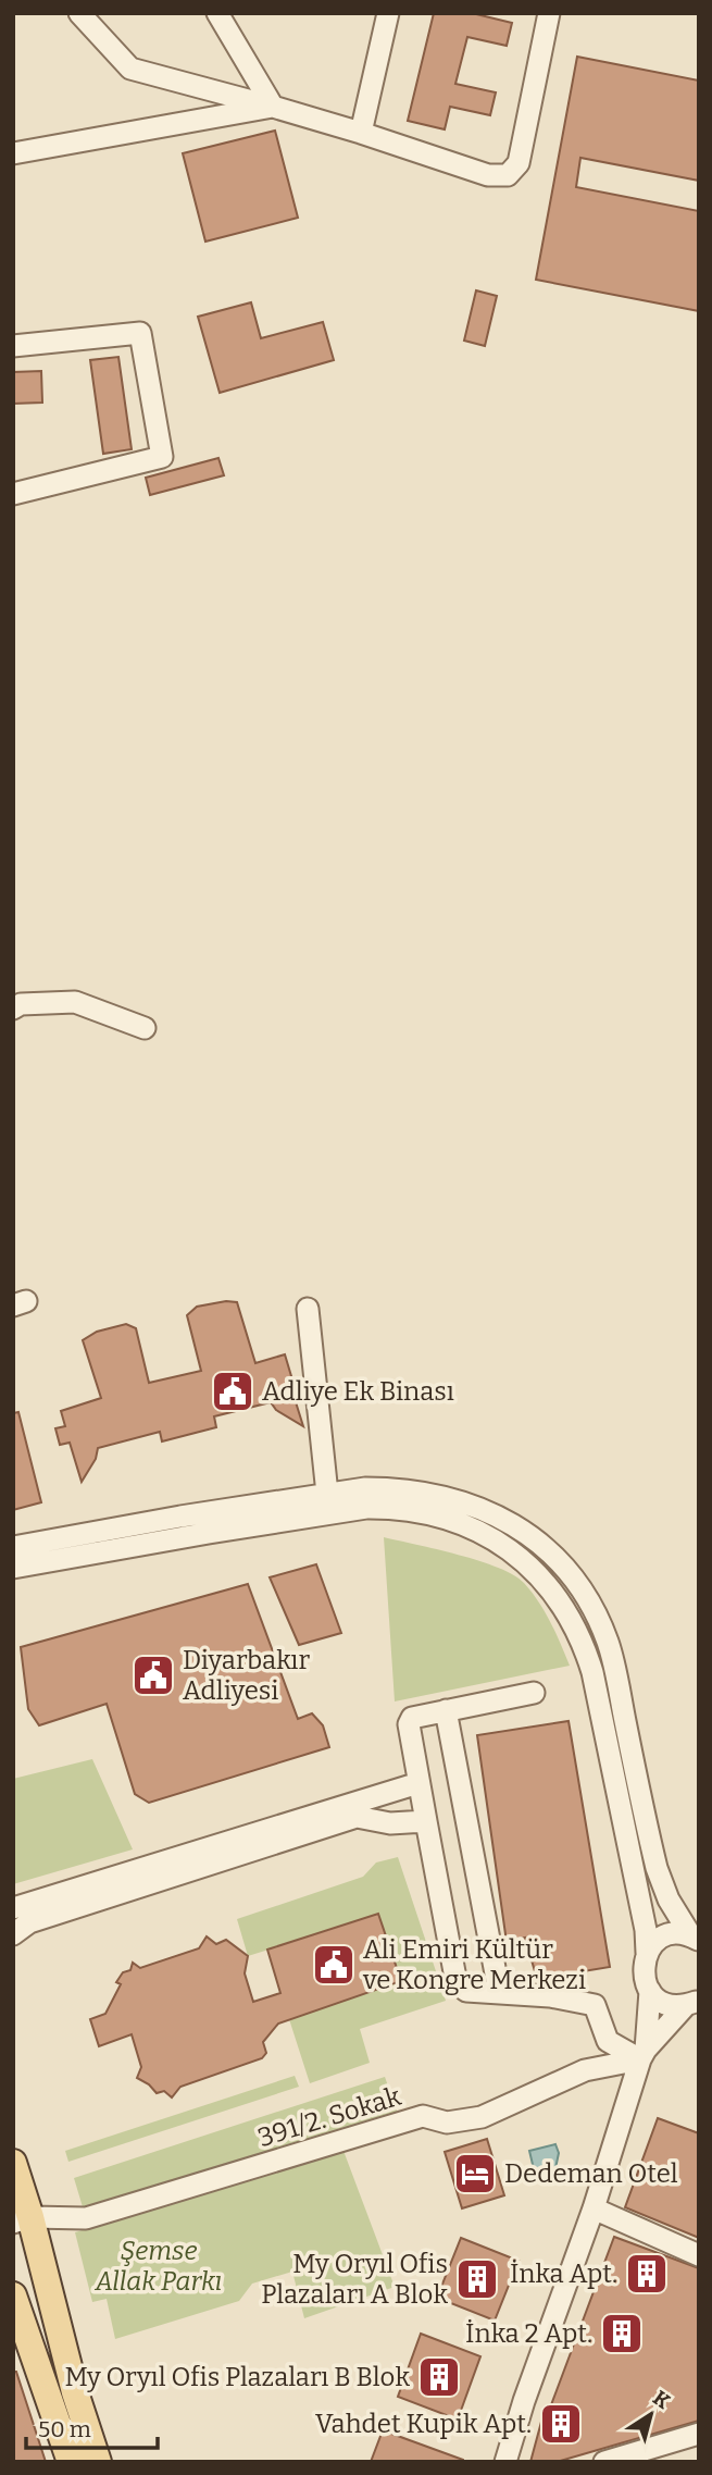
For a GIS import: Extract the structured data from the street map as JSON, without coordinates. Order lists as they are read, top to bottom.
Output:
{
  "streets": {
    "street": ["391/2. Sokak"]
  },
  "parks": ["Şemse Allak Parkı"],
  "places": {
    "public building": ["Adliye Ek Binası", "Diyarbakır Adliyesi", "Ali Emiri Kültür ve Kongre Merkezi"],
    "hotel": ["Dedeman Otel"],
    "building": [
      "İnka Apt.",
      "My Oryıl Ofis Plazaları A Blok",
      "İnka 2 Apt.",
      "My Oryıl Ofis Plazaları B Blok",
      "Vahdet Kupik Apt."
    ]
  },
  "scale_bar": "50 m",
  "north": "top right"
}
